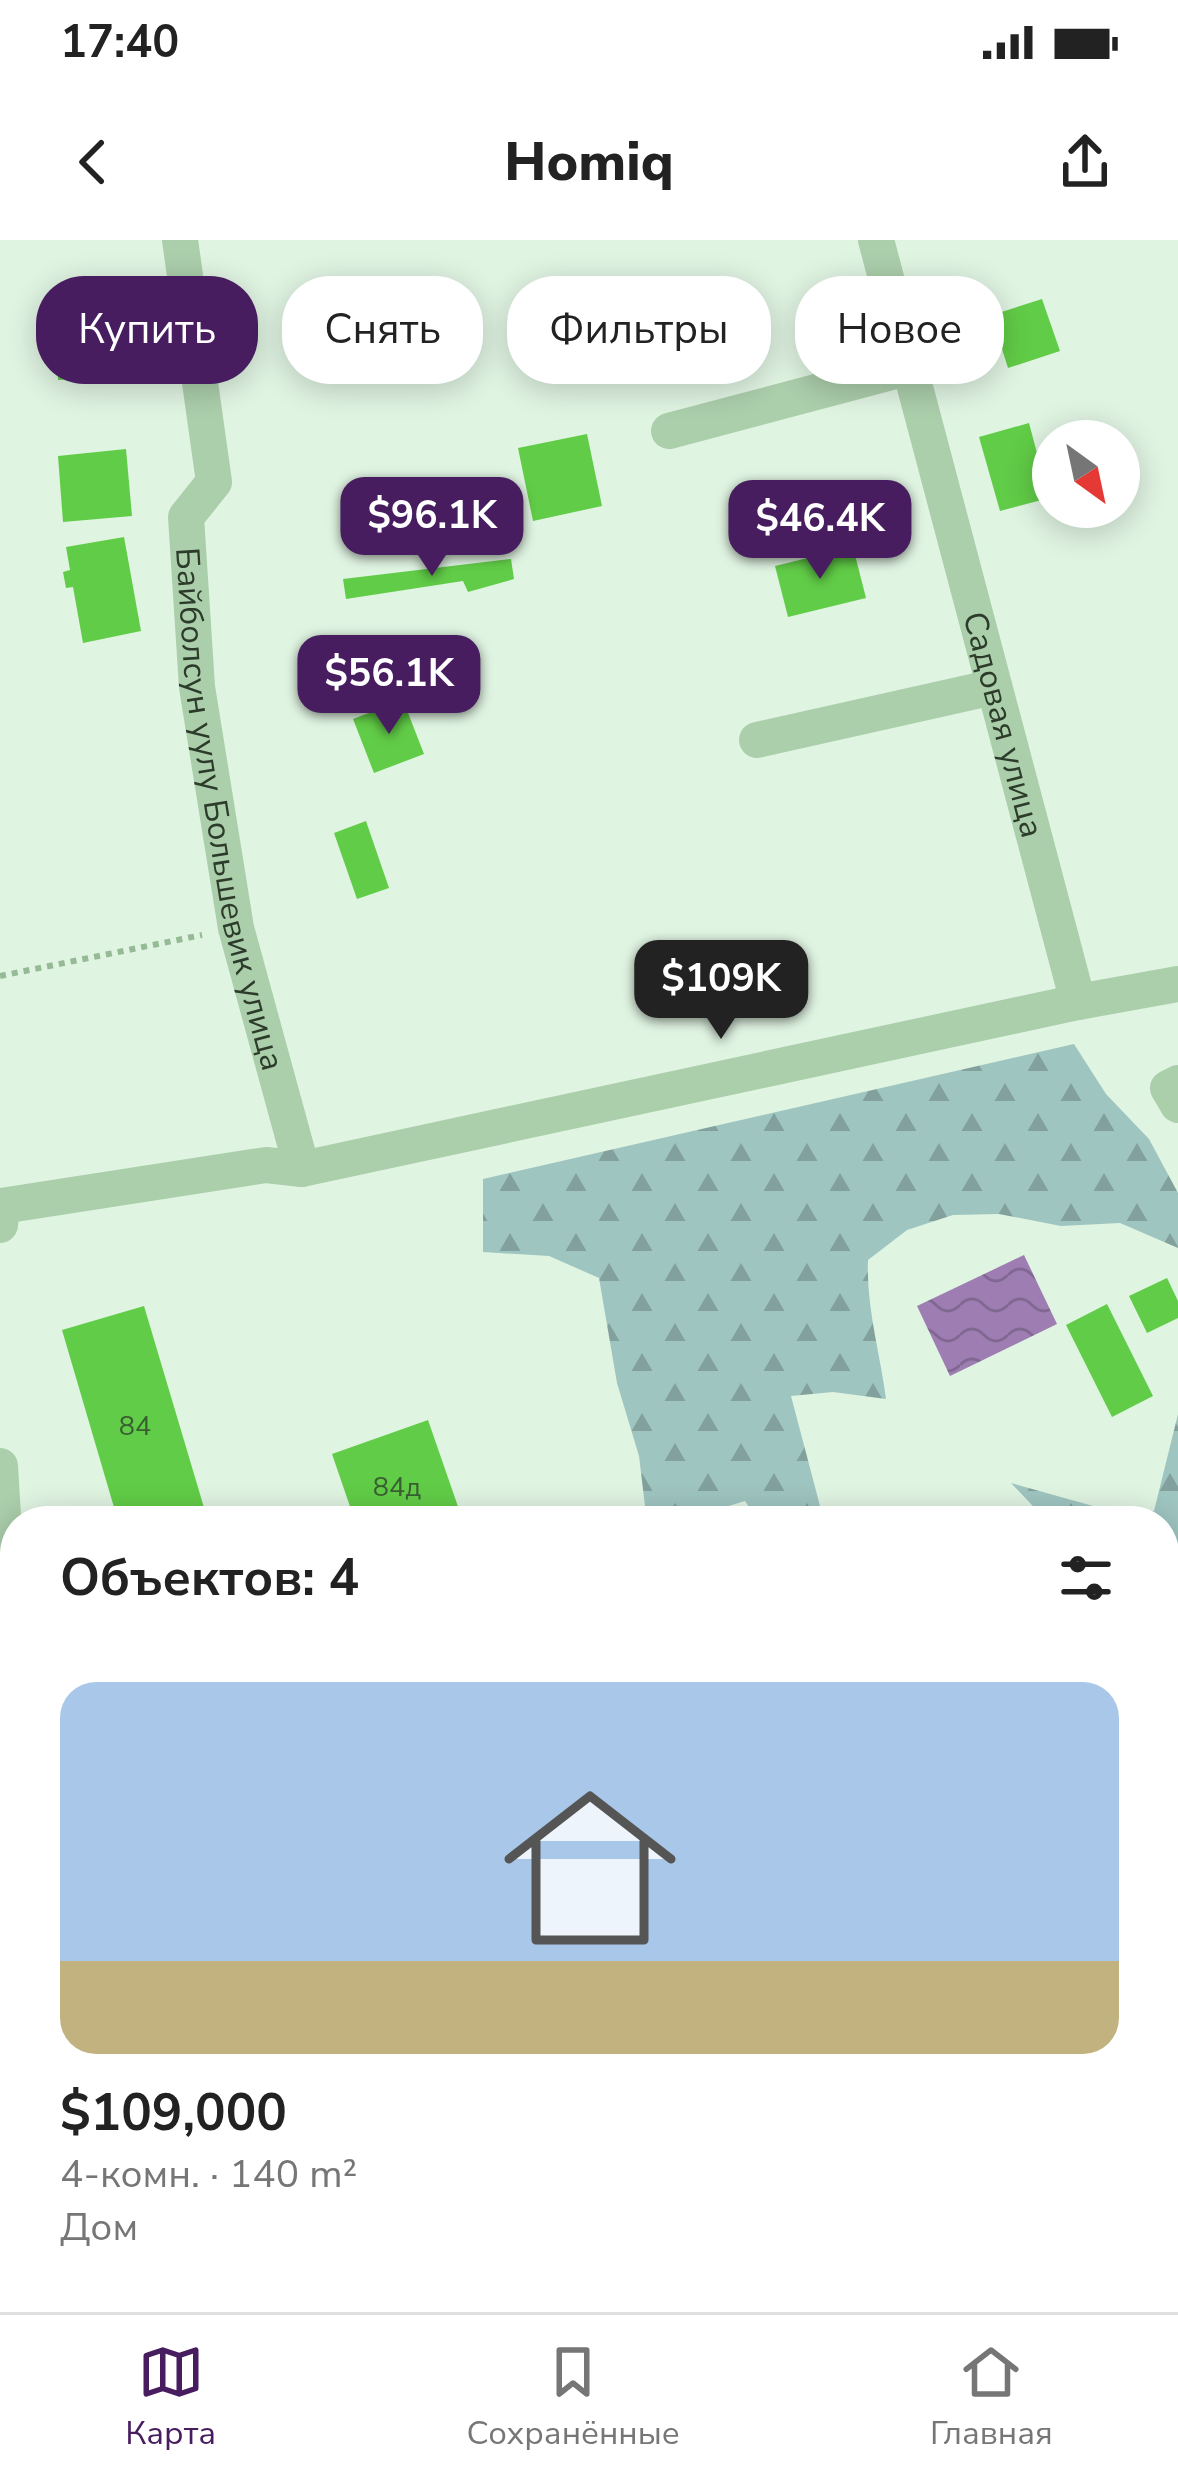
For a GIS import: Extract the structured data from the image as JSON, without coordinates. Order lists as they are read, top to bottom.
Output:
{
  "streets": {
    "street": ["Садовая улица", "Байболсун уулу Большевик улица"]
  },
  "house_numbers": ["84", "84д"],
  "north": "bottom right",
  "page": {
    "status": "17:40",
    "header": "Homiq",
    "chip": [
      "Купить",
      "Снять",
      "Фильтры",
      "Новое"
    ],
    "price": [
      "$96.1K",
      "$46.4K",
      "$56.1K",
      "$109K"
    ],
    "heading": "Объектов: 4",
    "list": [
      {
        "name": "$109,000",
        "note": "4-комн. · 140 m² · Дом"
      }
    ],
    "tabs": ["Карта", "Сохранённые", "Главная"]
  }
}
